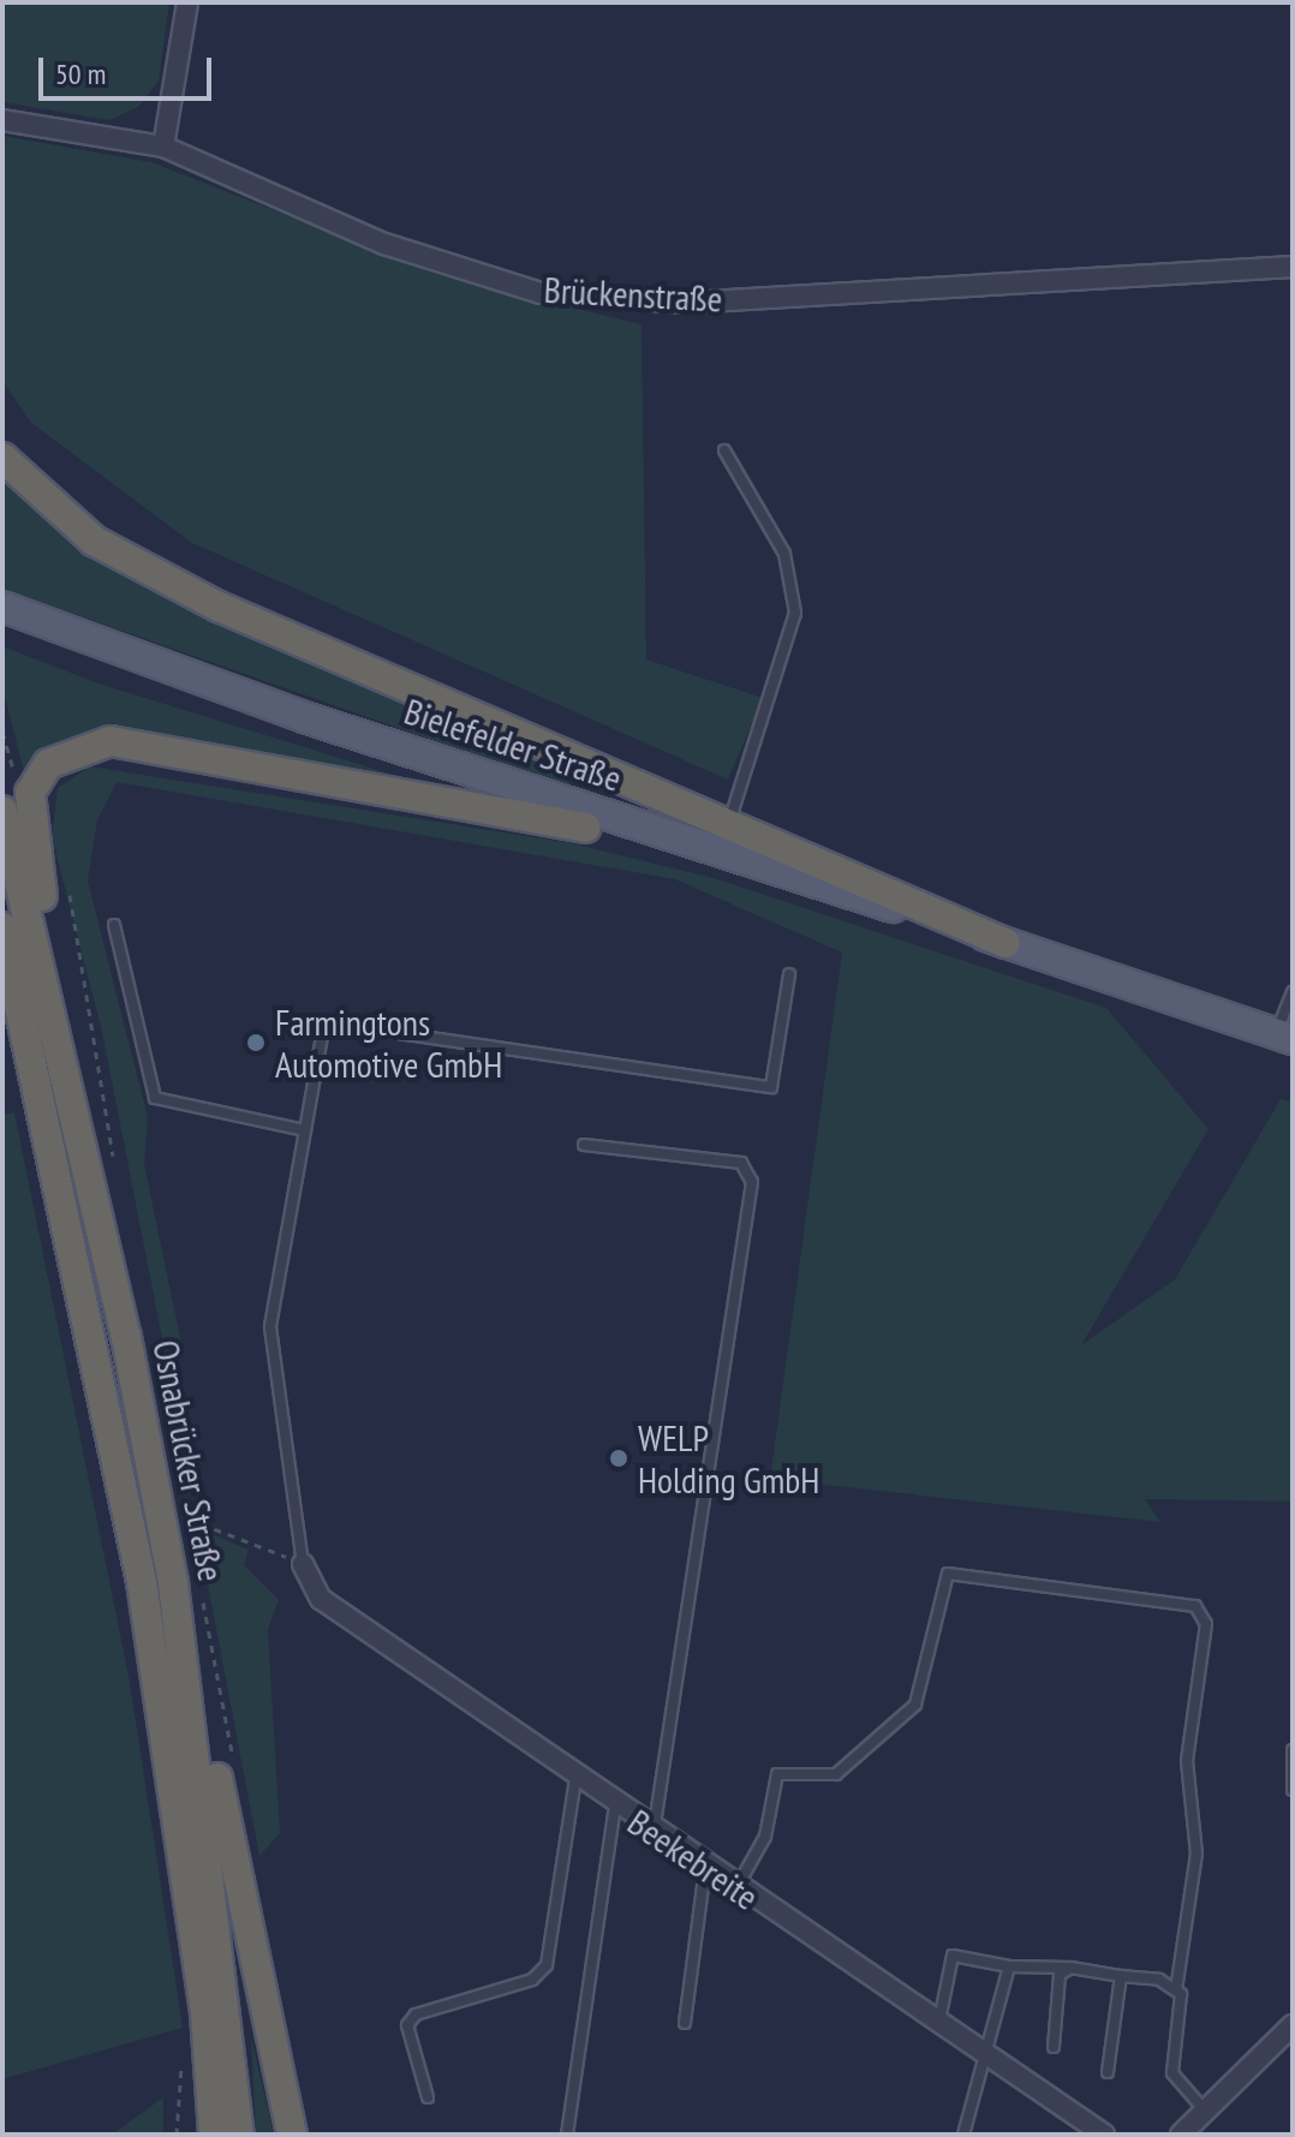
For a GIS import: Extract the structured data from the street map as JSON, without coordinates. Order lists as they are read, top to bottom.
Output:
{
  "streets": {
    "highway": ["Osnabrücker Straße"],
    "main road": ["Bielefelder Straße"],
    "street": ["Brückenstraße", "Beekebreite"]
  },
  "places": ["Farmingtons Automotive GmbH", "WELP Holding GmbH"],
  "scale_bar": "50 m"
}
